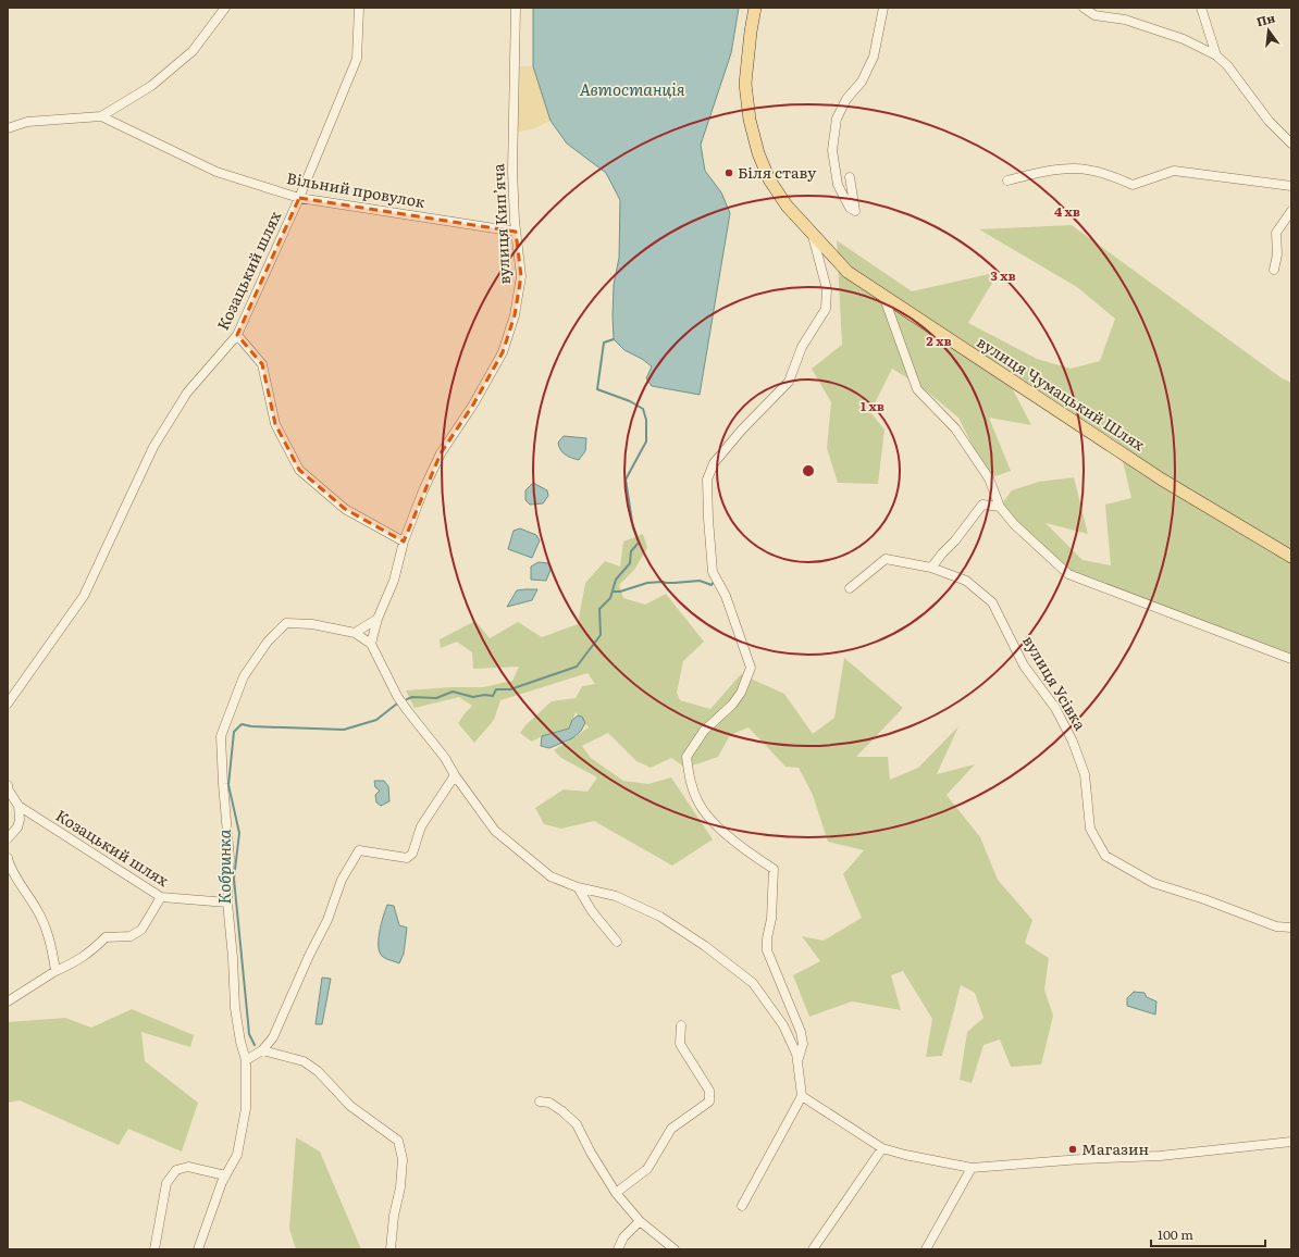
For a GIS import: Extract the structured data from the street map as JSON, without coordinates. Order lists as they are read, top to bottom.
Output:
{
  "streets": {
    "main road": ["вулиця Чумацький Шлях"],
    "street": [
      "Вільний провулок",
      "вулиця Кипʼяча",
      "Козацький шлях",
      "вулиця Усівка"
    ]
  },
  "crossings": [
    ["Вільний провулок", "вулиця Кипʼяча"],
    ["Вільний провулок", "Козацький шлях"]
  ],
  "water": ["Автостанція", "Кобринка"],
  "places": ["Біля ставу", "Магазин"],
  "scale_bar": "100 m",
  "north": "top",
  "rings": [
    "4 хв",
    "3 хв",
    "2 хв",
    "1 хв"
  ]
}
